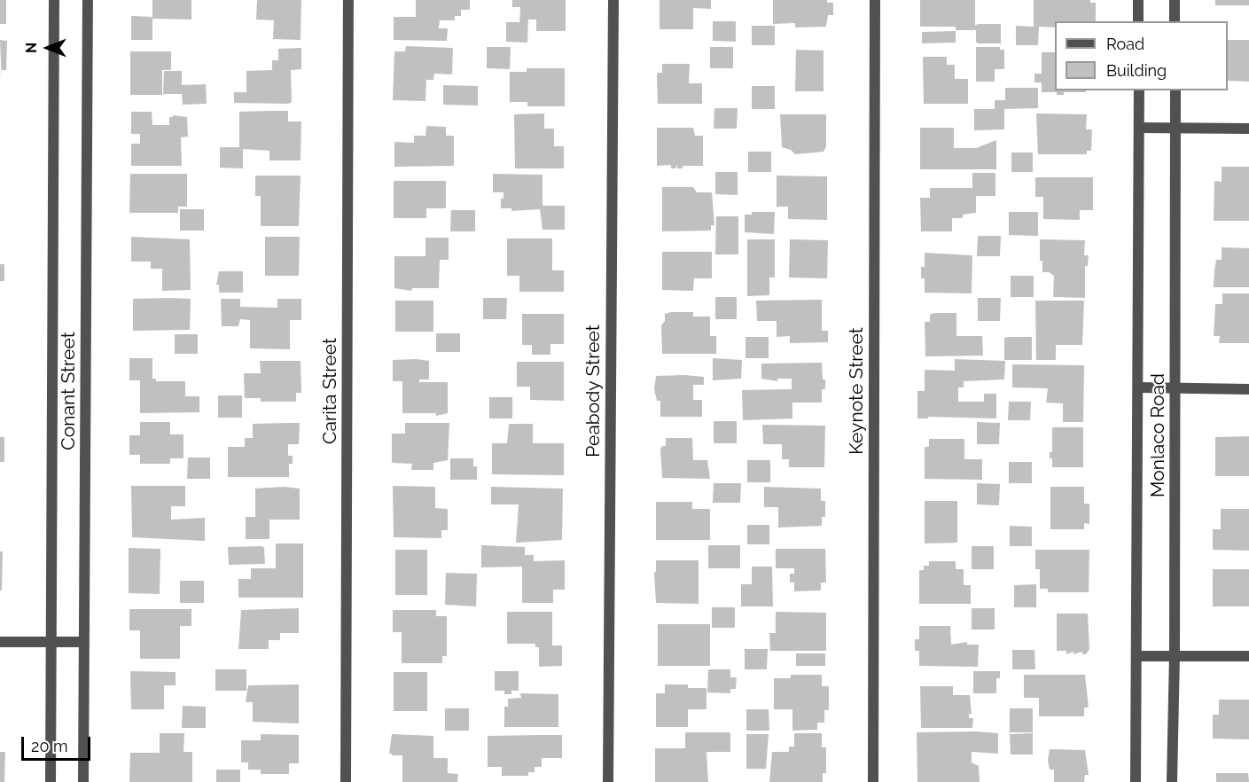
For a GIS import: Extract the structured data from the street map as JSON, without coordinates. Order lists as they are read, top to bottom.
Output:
{
  "streets": {
    "street": [
      "Conant Street",
      "Carita Street",
      "Peabody Street",
      "Keynote Street",
      "Monlaco Road"
    ]
  },
  "legend": ["Road", "Building"],
  "scale_bar": "20 m",
  "north": "left"
}
